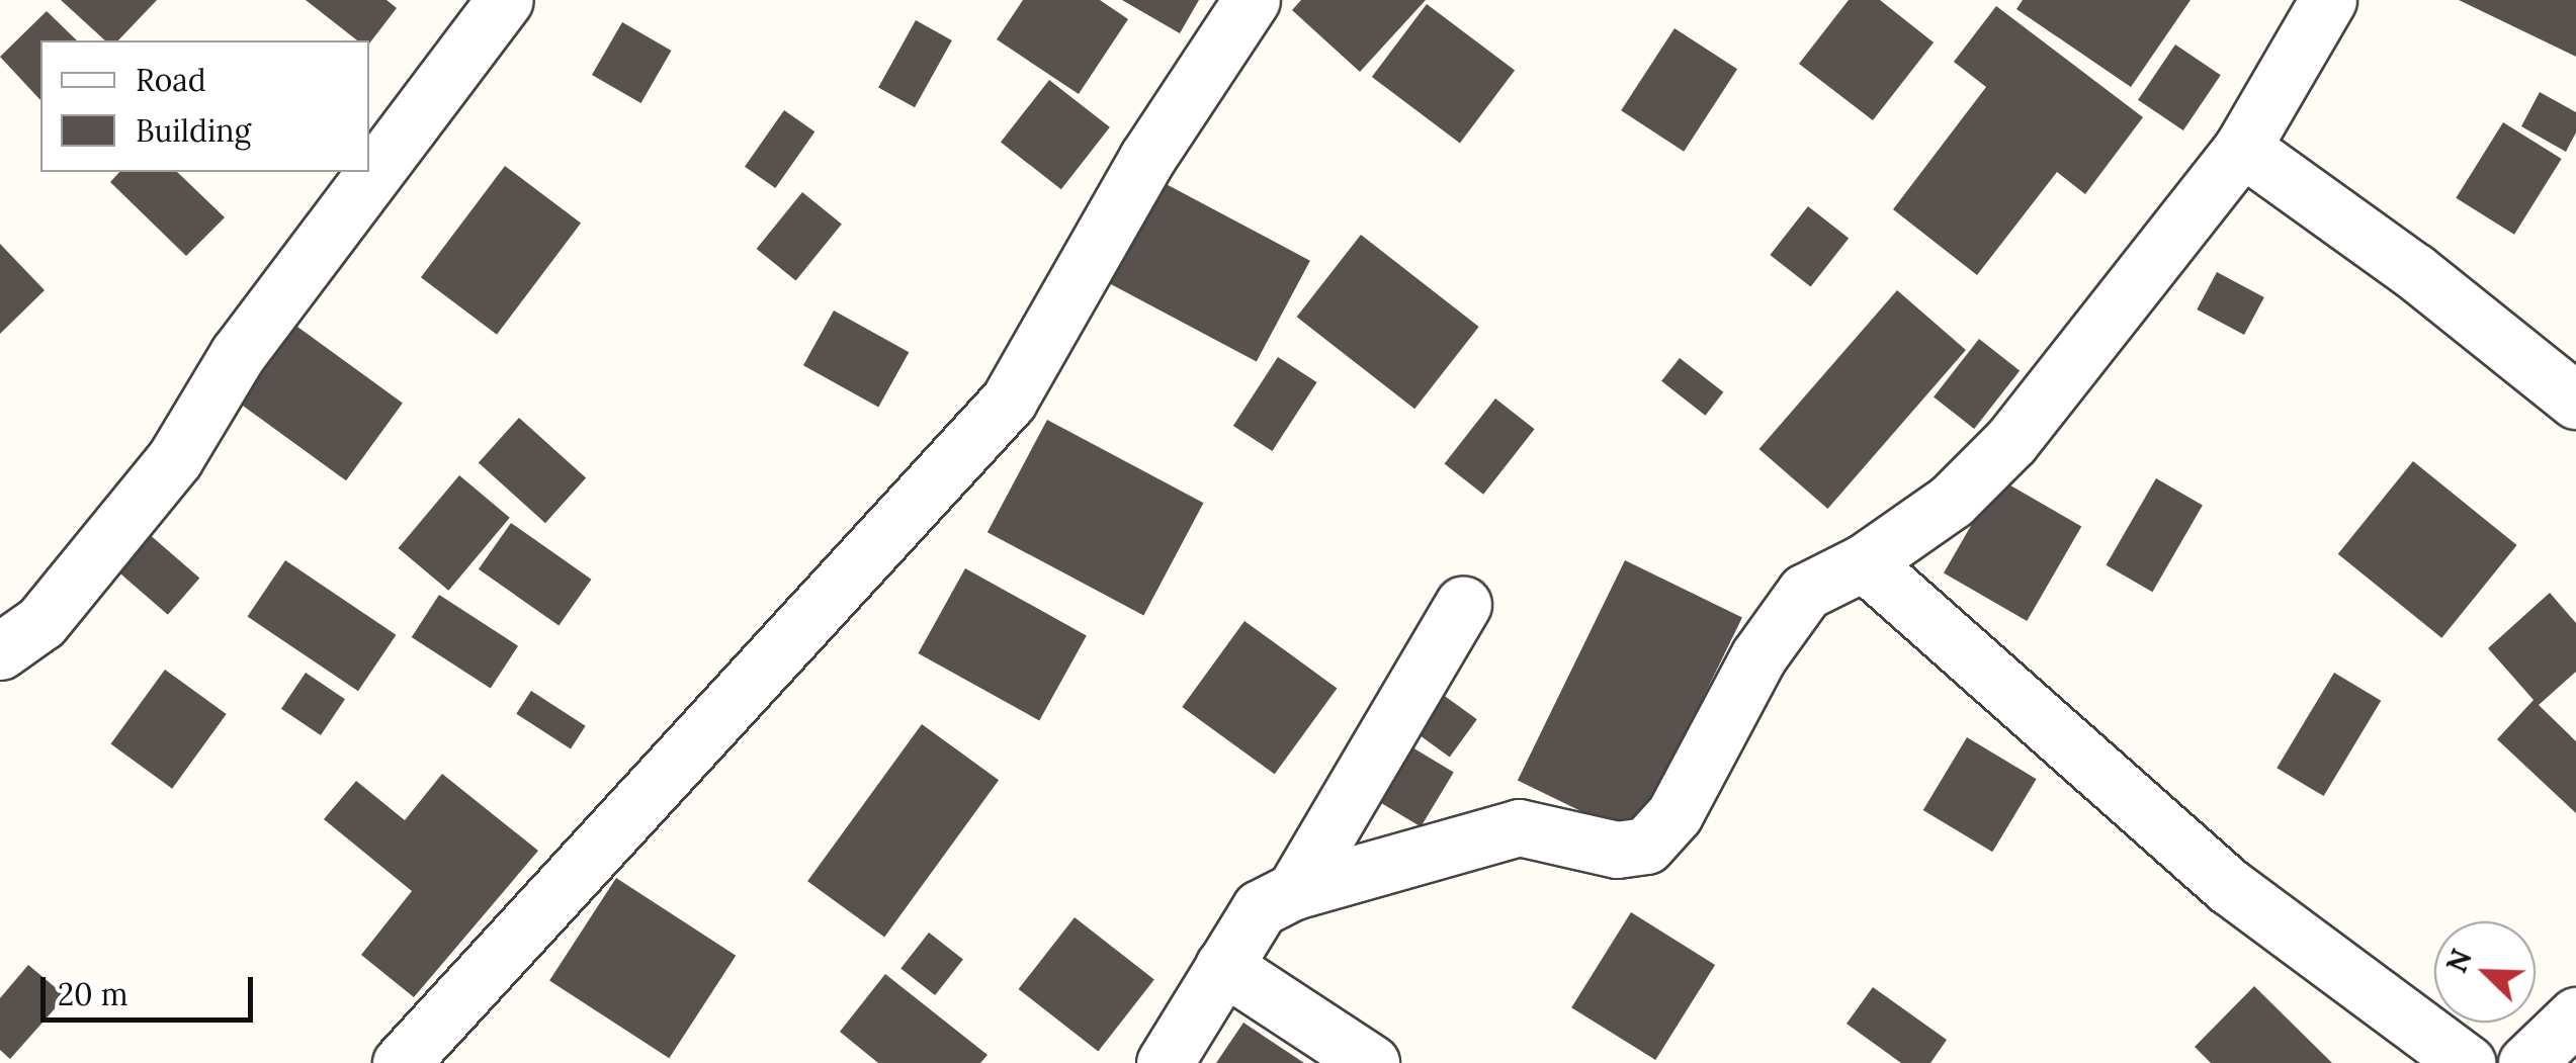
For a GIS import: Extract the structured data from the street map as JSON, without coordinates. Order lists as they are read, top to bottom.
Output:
{
  "legend": ["Road", "Building"],
  "scale_bar": "20 m",
  "north": "top left"
}
